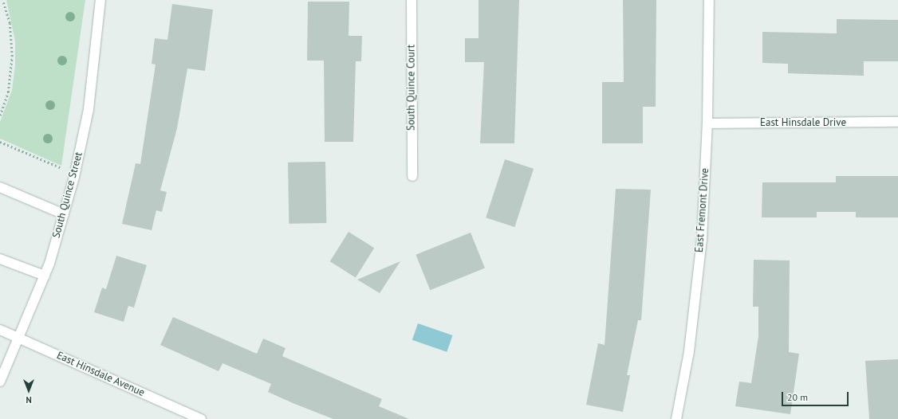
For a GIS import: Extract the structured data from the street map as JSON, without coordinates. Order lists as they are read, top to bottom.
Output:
{
  "streets": {
    "street": [
      "South Quince Court",
      "East Hinsdale Drive",
      "South Quince Street",
      "East Fremont Drive",
      "East Hinsdale Avenue"
    ]
  },
  "crossings": [
    ["East Hinsdale Drive", "East Fremont Drive"],
    ["South Quince Street", "East Hinsdale Avenue"]
  ],
  "scale_bar": "20 m",
  "north": "bottom"
}
